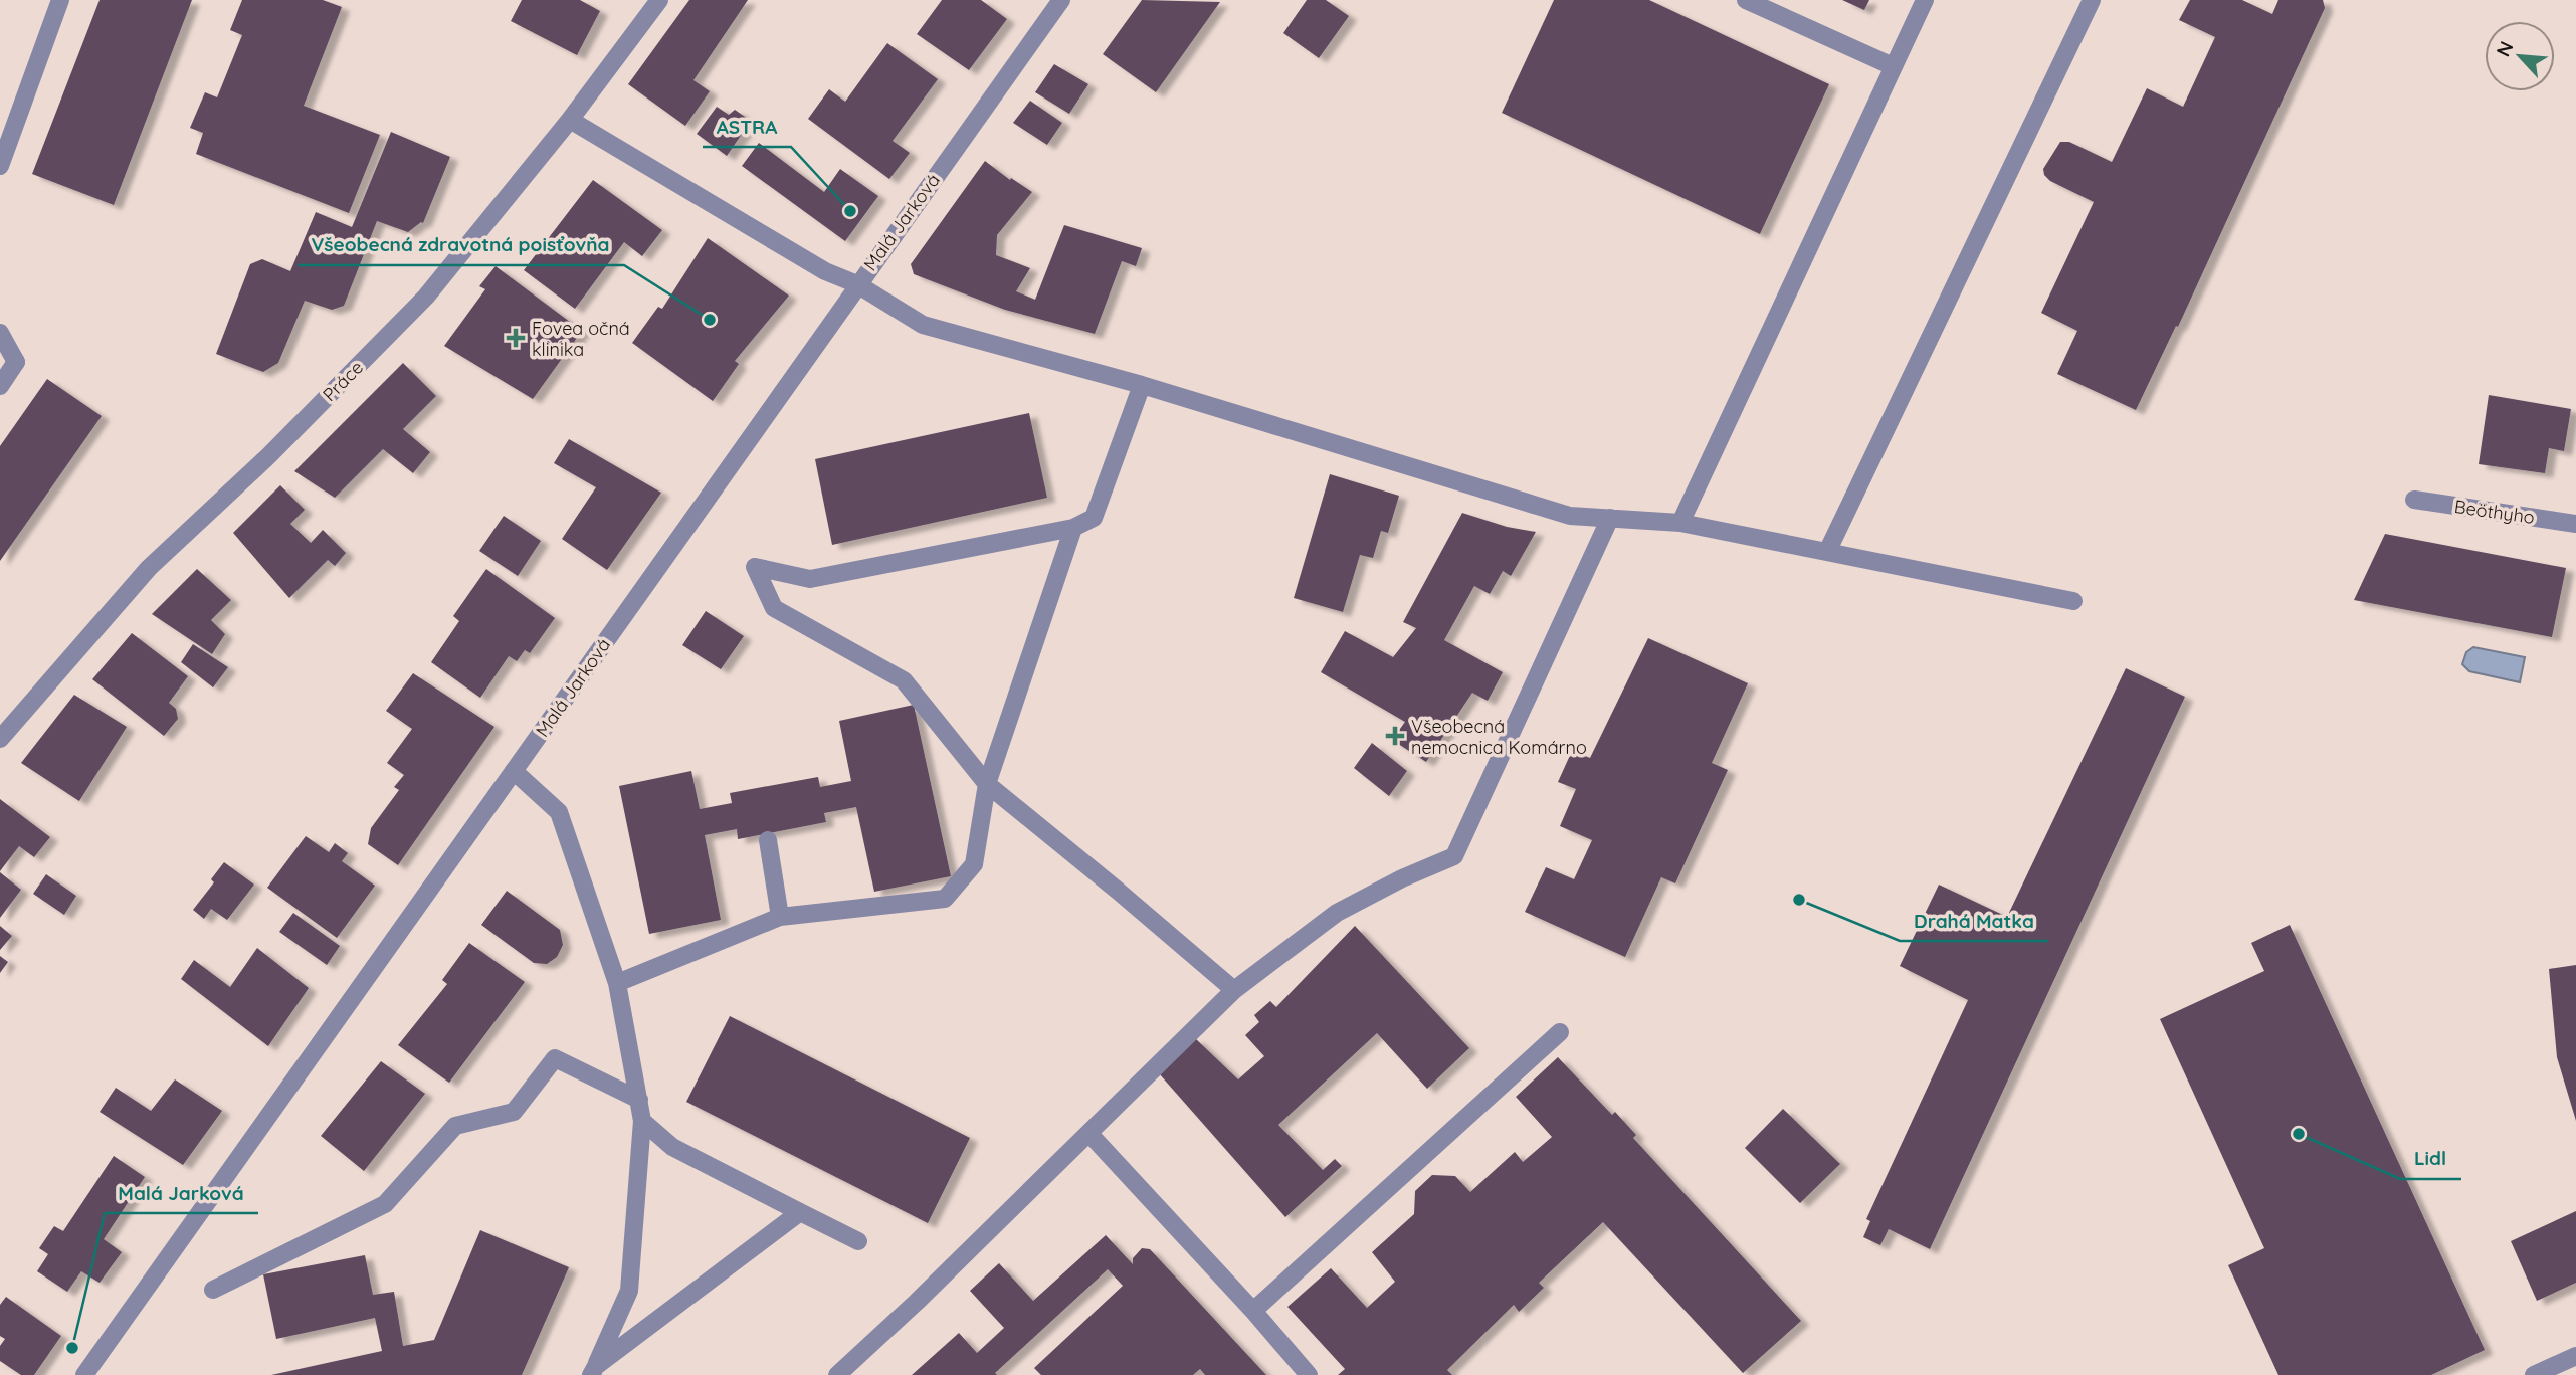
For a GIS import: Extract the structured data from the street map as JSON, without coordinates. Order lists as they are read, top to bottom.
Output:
{
  "streets": {
    "street": ["Malá Jarková", "Práce", "Beöthyho"]
  },
  "places": {
    "other": [
      "ASTRA",
      "Všeobecná zdravotná poisťovňa",
      "Drahá Matka",
      "Lidl",
      "Malá Jarková"
    ],
    "health": ["Fovea očná klinika", "Všeobecná nemocnica Komárno"]
  },
  "north": "top left"
}
